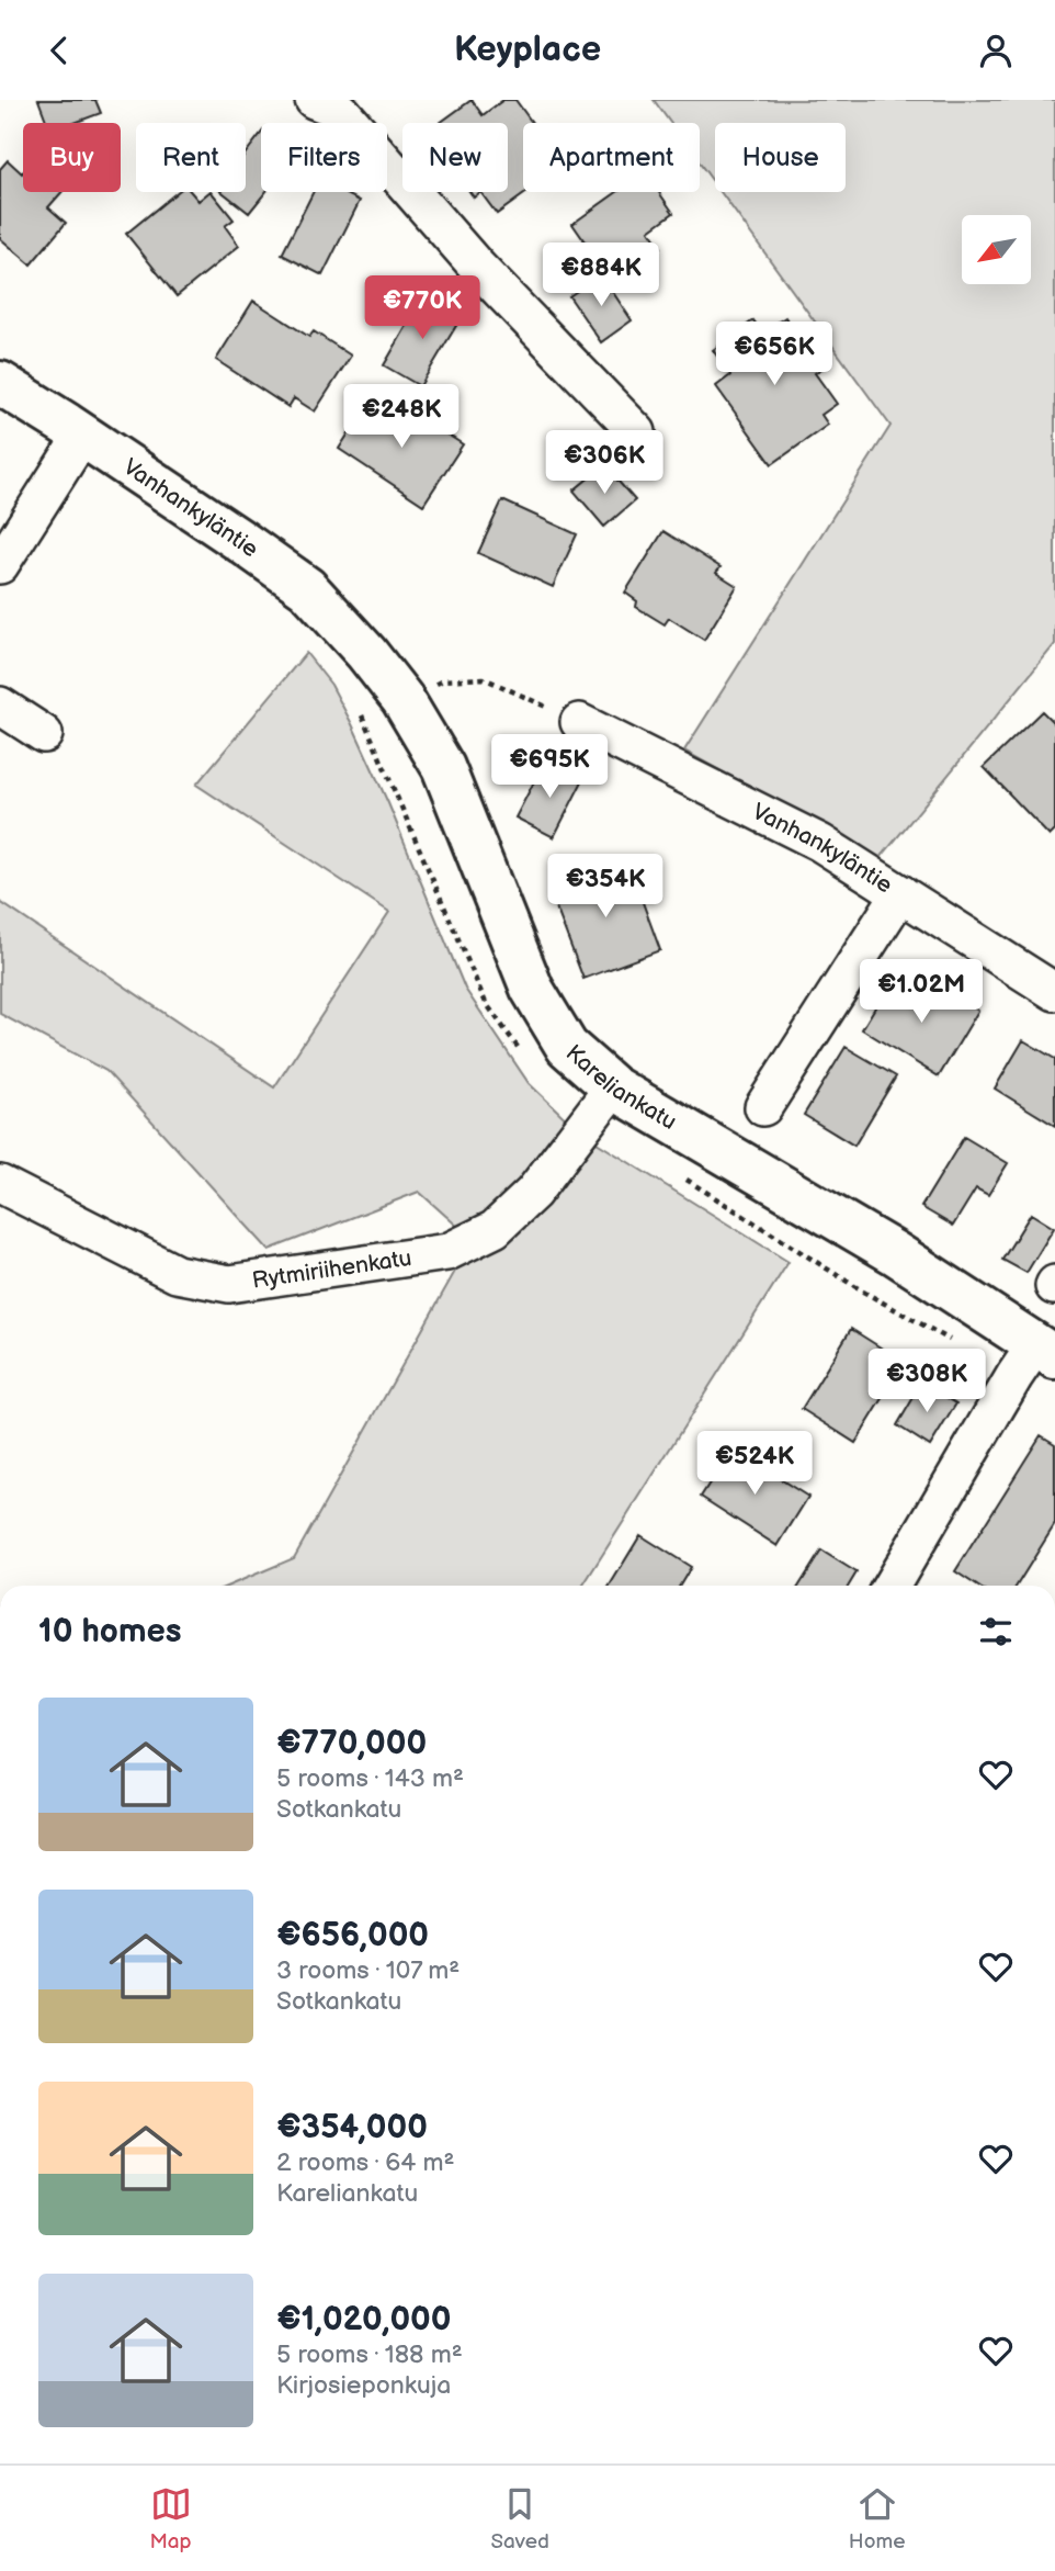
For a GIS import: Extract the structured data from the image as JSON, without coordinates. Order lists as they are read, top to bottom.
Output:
{
  "streets": {
    "street": ["Vanhankyläntie", "Kareliankatu", "Rytmiriihenkatu"]
  },
  "crossings": [
    ["Vanhankyläntie", "Kareliankatu"],
    ["Kareliankatu", "Rytmiriihenkatu"]
  ],
  "north": "bottom left",
  "page": {
    "header": "Keyplace",
    "chip": [
      "Buy",
      "Rent",
      "Filters",
      "New",
      "Apartment",
      "House"
    ],
    "price": [
      "€884K",
      "€770K",
      "€656K",
      "€248K",
      "€306K",
      "€695K",
      "€354K",
      "€1.02M",
      "€308K",
      "€524K"
    ],
    "heading": "10 homes",
    "list": [
      {
        "name": "€770,000",
        "note": "5 rooms · 143 m² · Sotkankatu"
      },
      {
        "name": "€656,000",
        "note": "3 rooms · 107 m² · Sotkankatu"
      },
      {
        "name": "€354,000",
        "note": "2 rooms · 64 m² · Kareliankatu"
      },
      {
        "name": "€1,020,000",
        "note": "5 rooms · 188 m² · Kirjosieponkuja"
      }
    ],
    "tabs": ["Map", "Saved", "Home"]
  }
}
